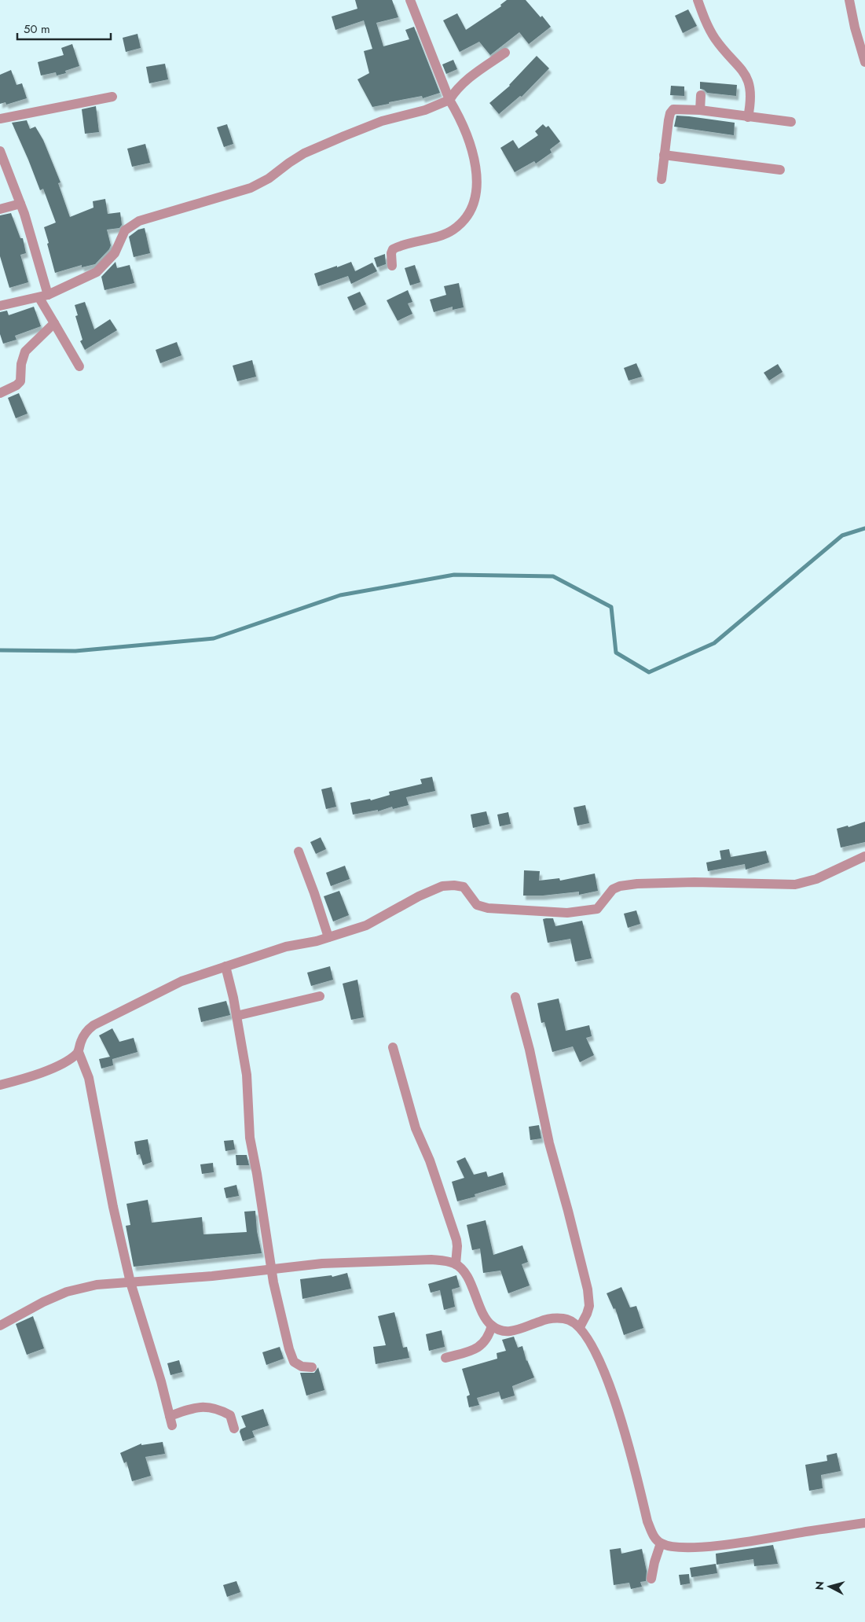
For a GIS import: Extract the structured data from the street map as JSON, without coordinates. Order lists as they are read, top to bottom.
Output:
{
  "scale_bar": "50 m",
  "north": "left"
}
